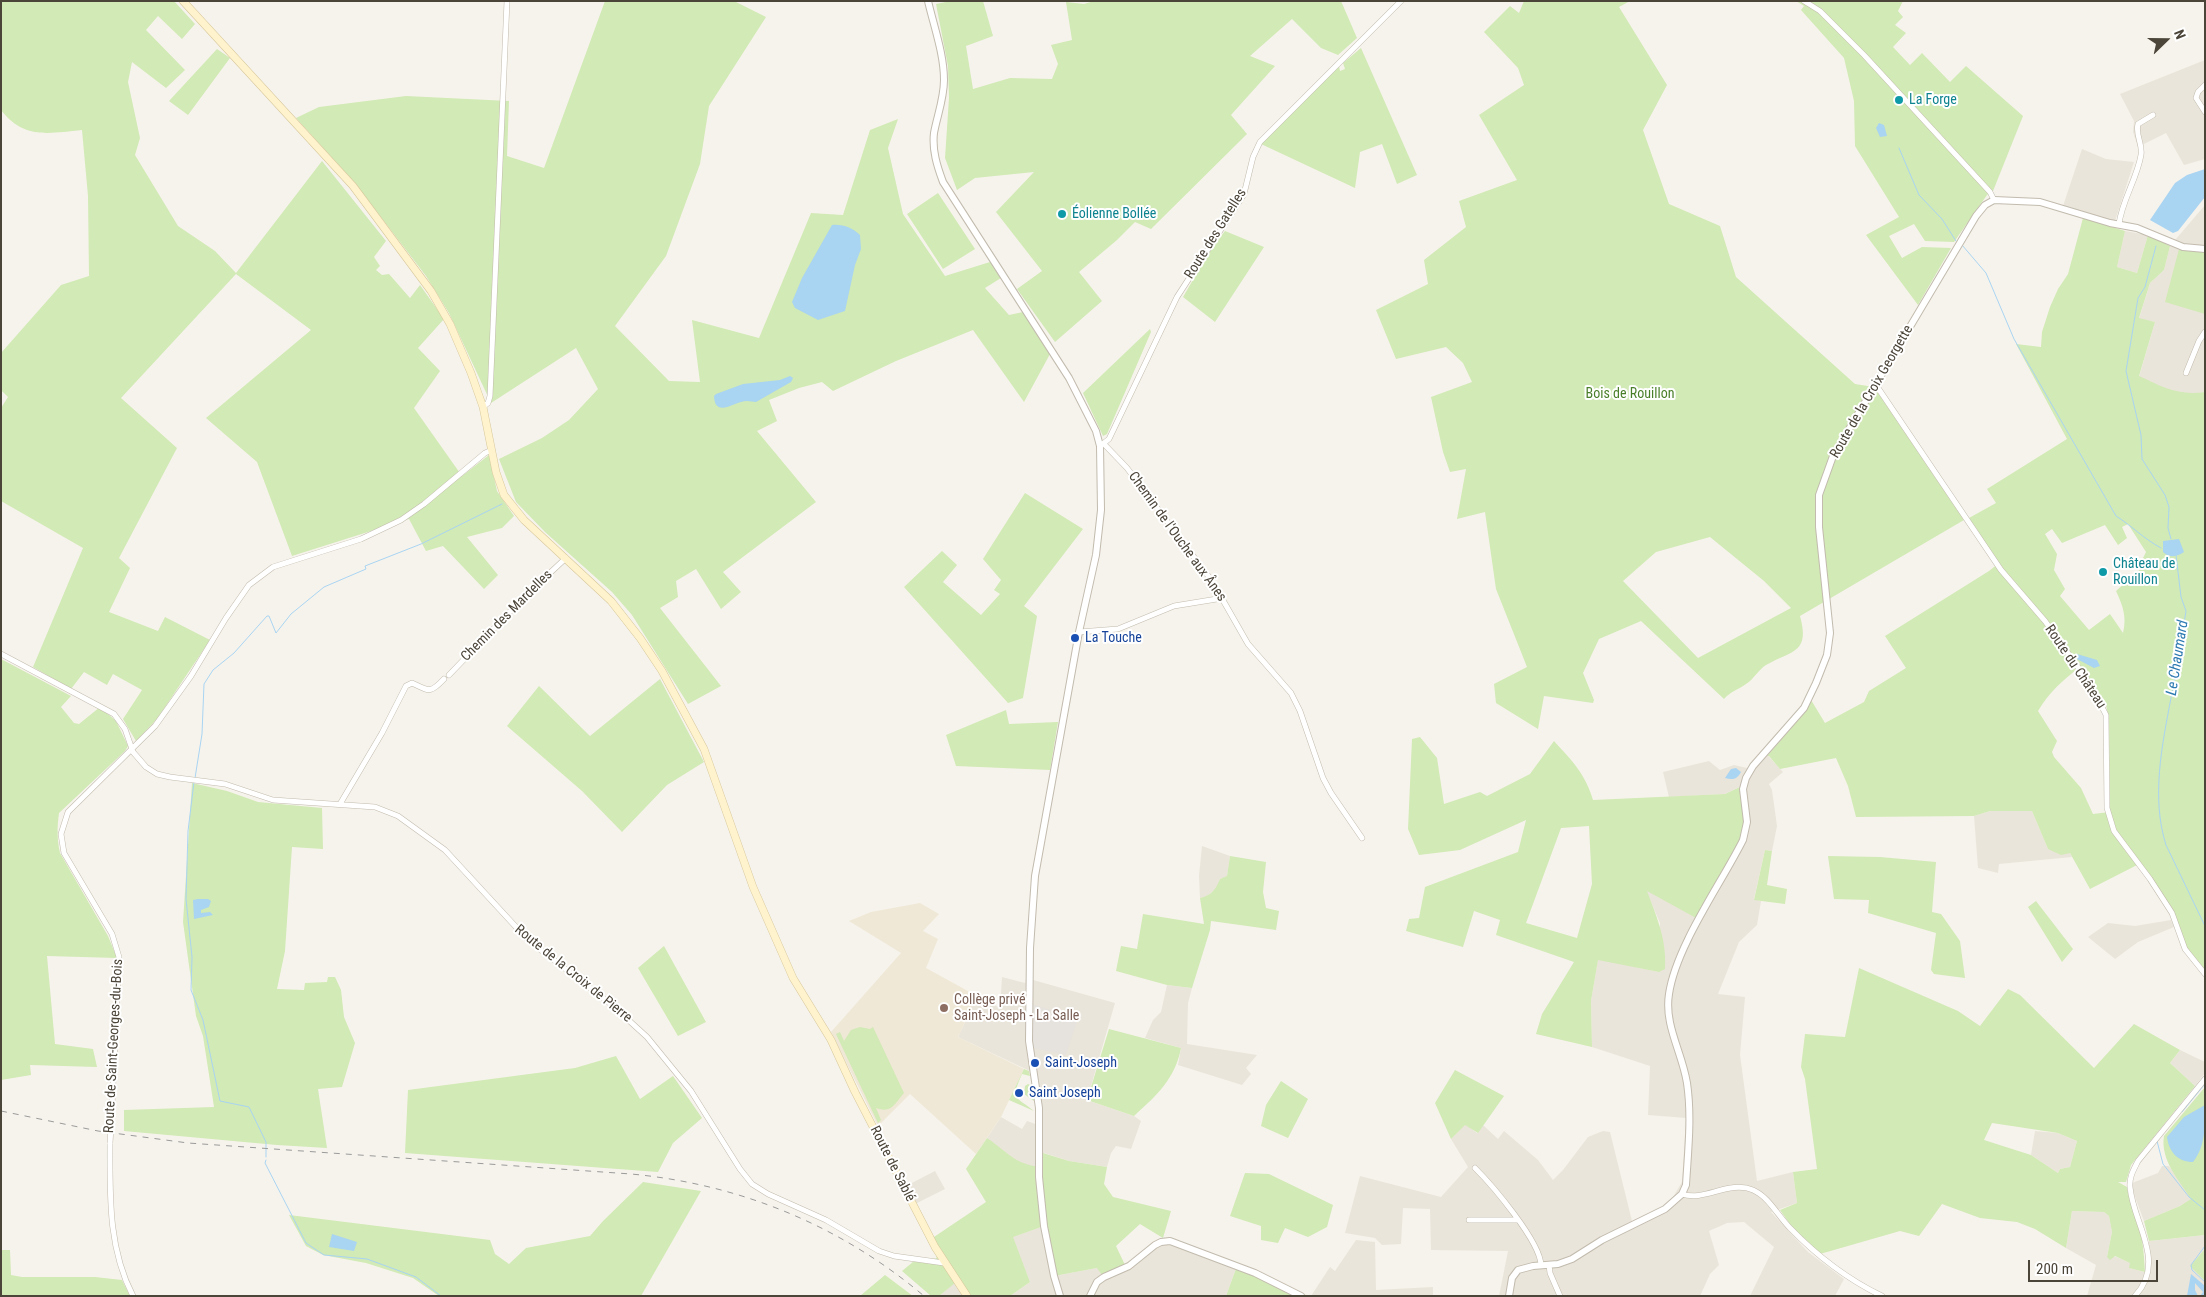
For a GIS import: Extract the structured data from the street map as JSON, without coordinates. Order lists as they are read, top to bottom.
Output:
{
  "streets": {
    "main road": ["Route de Sablé"],
    "street": [
      "Route des Gatelles",
      "Route de la Croix Georgette",
      "Chemin de l'Ouche aux Ânes",
      "Chemin des Mardelles",
      "Route du Château",
      "Route de la Croix de Pierre",
      "Route de Saint-Georges-du-Bois"
    ]
  },
  "crossings": [
    ["Route des Gatelles", "Chemin de l'Ouche aux Ânes"],
    ["Route de la Croix Georgette", "Route du Château"],
    ["Chemin des Mardelles", "Route de Sablé"],
    ["Route de la Croix de Pierre", "Route de Saint-Georges-du-Bois"],
    ["Route de la Croix de Pierre", "Route de Sablé"],
    ["Route de Saint-Georges-du-Bois", "Route de Sablé"]
  ],
  "water": ["Le Chaumard"],
  "parks": ["Bois de Rouillon"],
  "places": [
    "La Forge",
    "Éolienne Bollée",
    "Château de Rouillon",
    "La Touche",
    "Collège privé Saint-Joseph - La Salle",
    "Saint-Joseph",
    "Saint Joseph"
  ],
  "scale_bar": "200 m",
  "north": "right"
}
